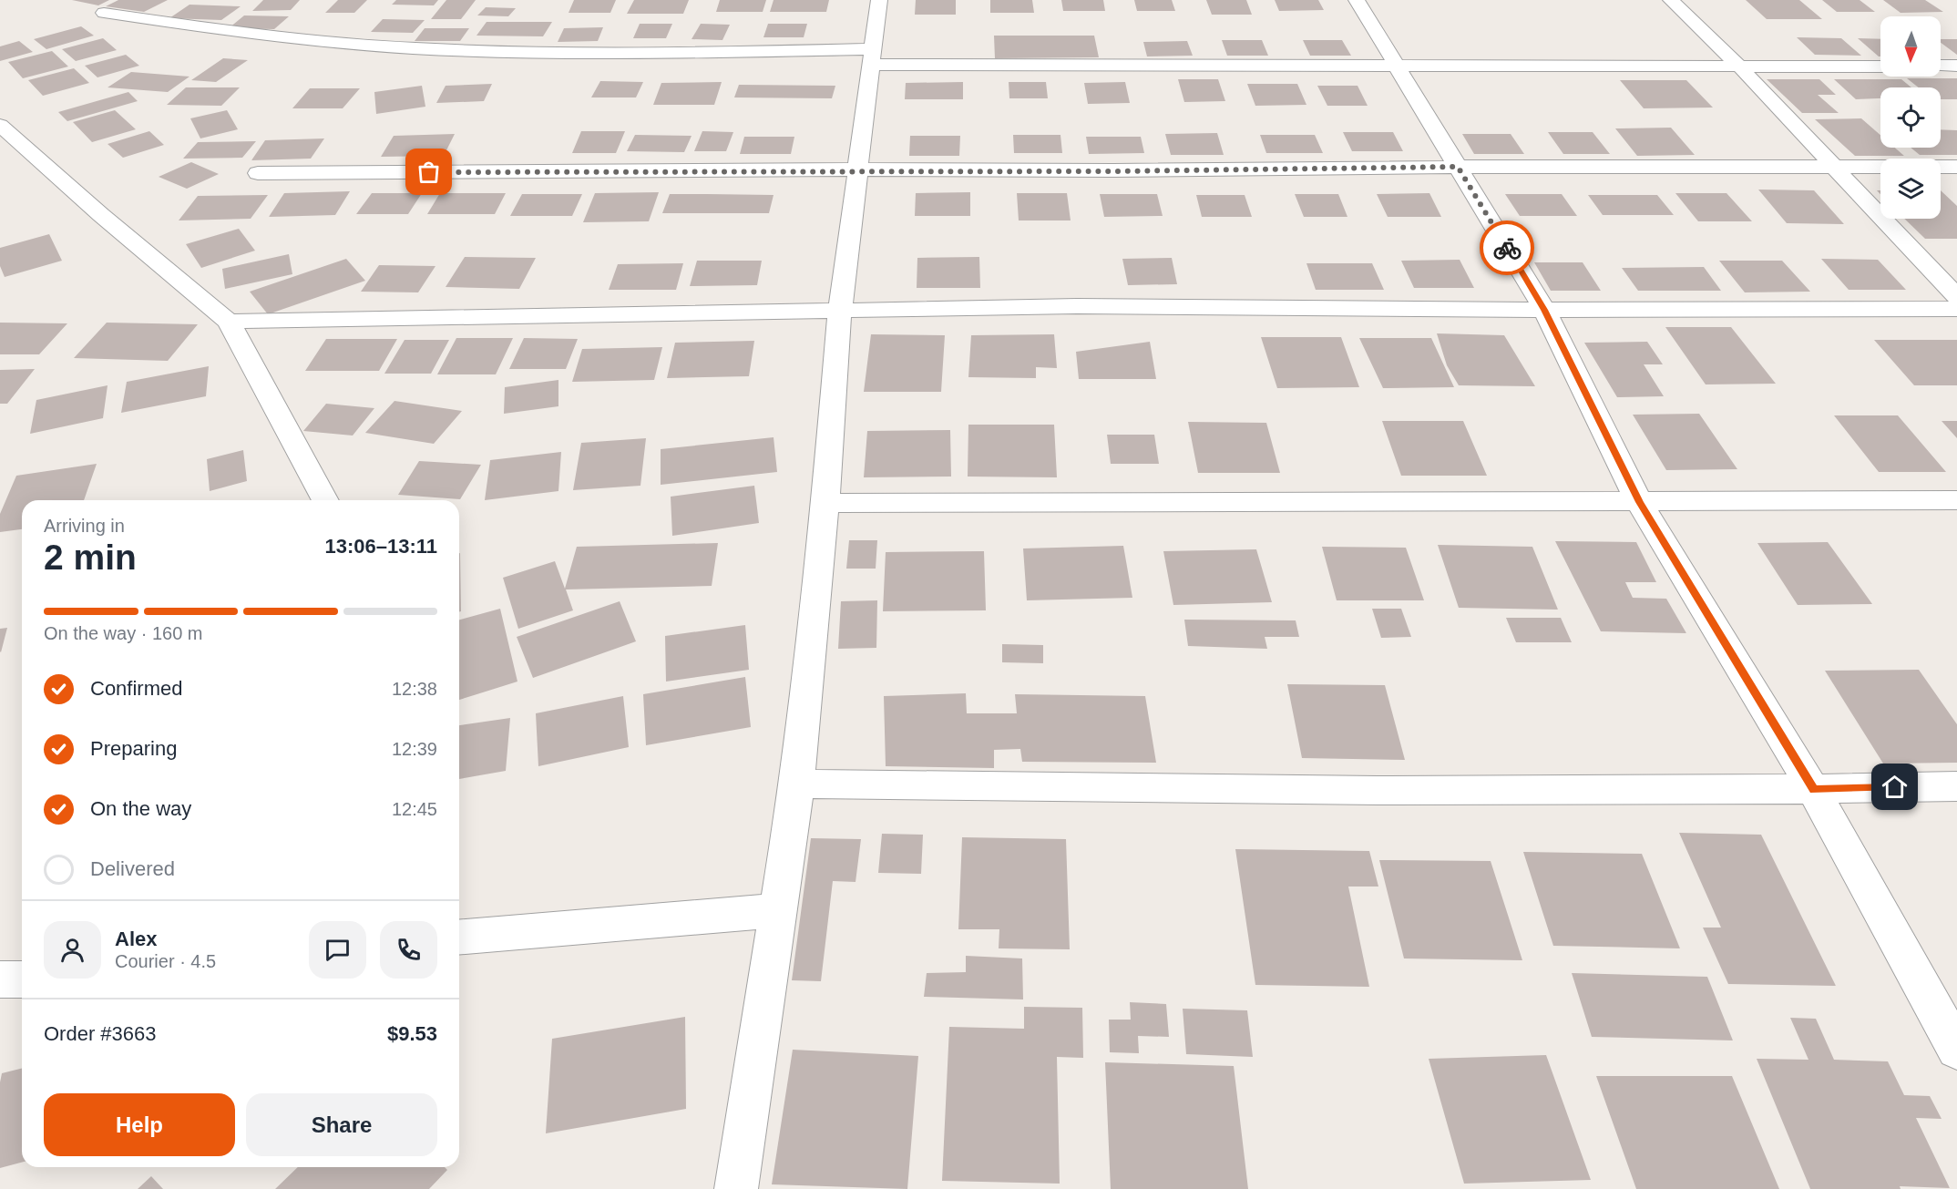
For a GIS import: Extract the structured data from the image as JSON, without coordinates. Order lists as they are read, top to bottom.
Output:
{
  "north": "bottom",
  "page": {
    "heading": ["2 min", "Arriving in", "13:06–13:11"],
    "panel": [
      "Alex",
      "Courier · 4.5",
      "Order #3663",
      "$9.53"
    ],
    "bar": "On the way · 160 m",
    "list": [
      ["Confirmed", "12:38"],
      ["Preparing", "12:39"],
      ["On the way", "12:45"],
      "Delivered"
    ],
    "buttons": ["Help", "Share"]
  }
}
